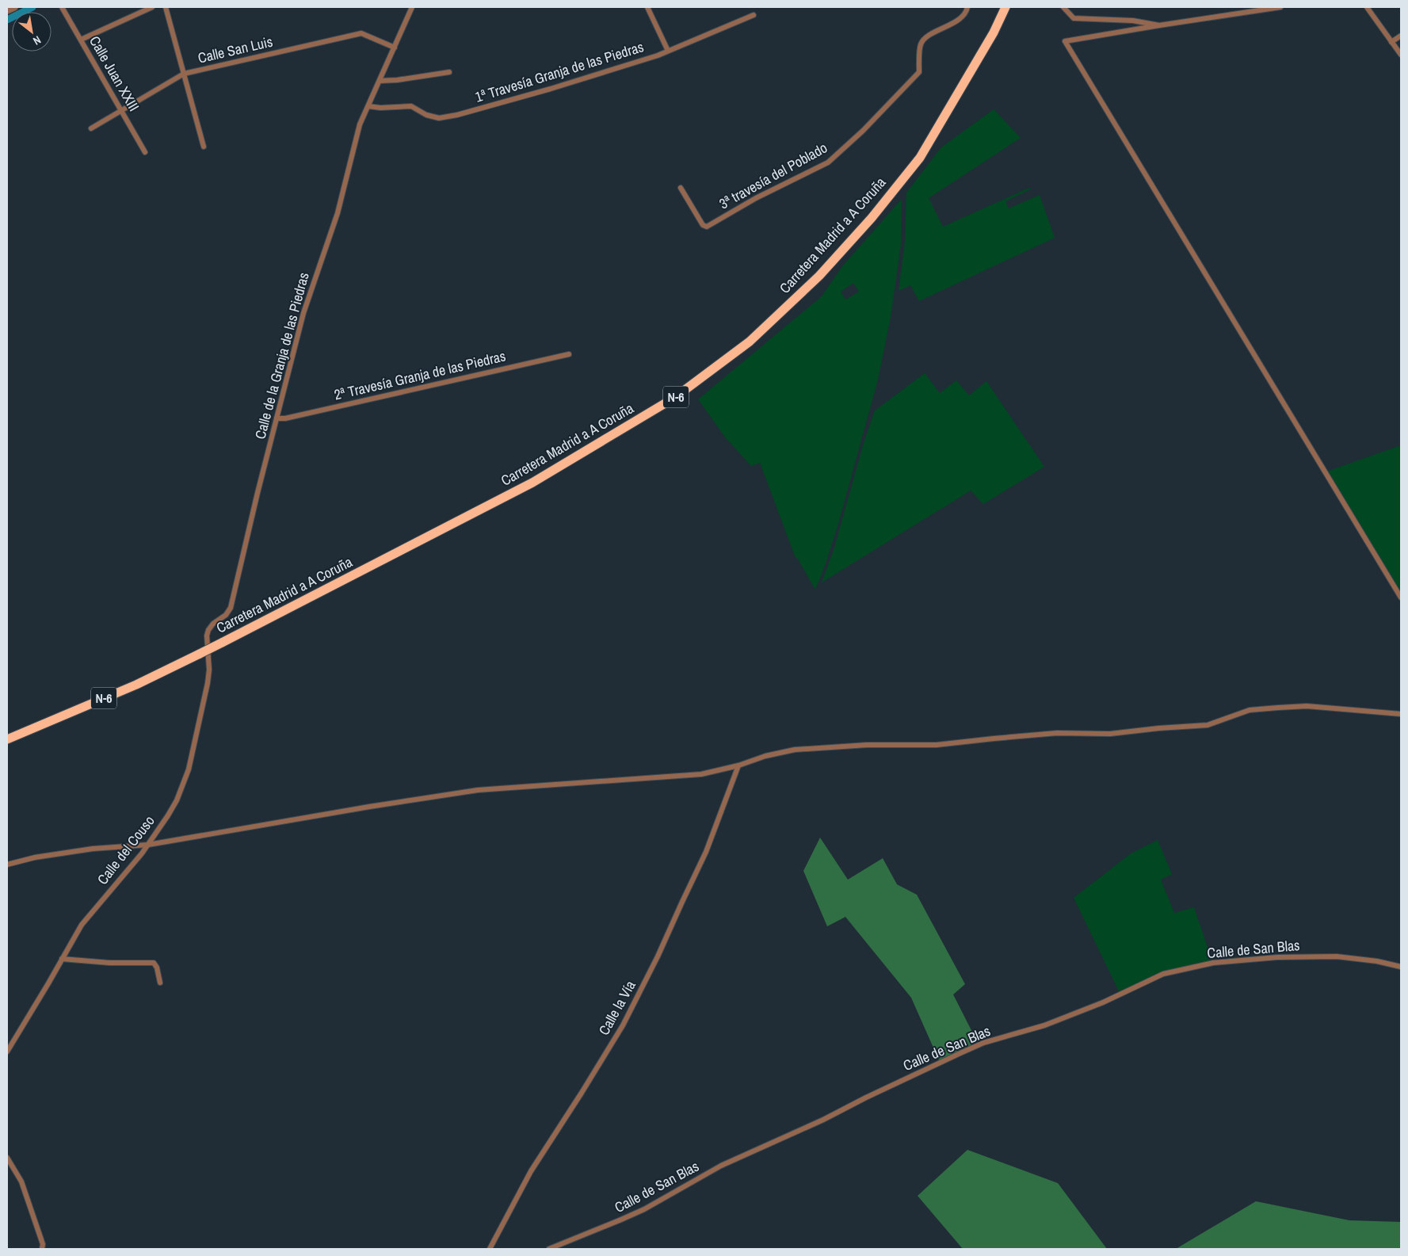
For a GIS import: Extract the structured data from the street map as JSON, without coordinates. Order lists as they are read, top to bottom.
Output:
{
  "streets": {
    "highway": ["Carretera Madrid a A Coruña", "N-6"],
    "street": [
      "Calle San Luis",
      "1ª Travesía Granja de las Piedras",
      "Calle Juan XXIII",
      "3ª travesía del Poblado",
      "Calle de la Granja de las Piedras",
      "2ª Travesía Granja de las Piedras",
      "Calle del Couso",
      "Calle de San Blas",
      "Calle la Vía"
    ]
  },
  "crossings": [
    ["Calle San Luis", "Calle Juan XXIII"],
    ["Calle San Luis", "Calle de la Granja de las Piedras"],
    ["1ª Travesía Granja de las Piedras", "Calle de la Granja de las Piedras"],
    ["Calle de la Granja de las Piedras", "2ª Travesía Granja de las Piedras"],
    ["Calle de la Granja de las Piedras", "Calle del Couso"]
  ],
  "north": "bottom right"
}
